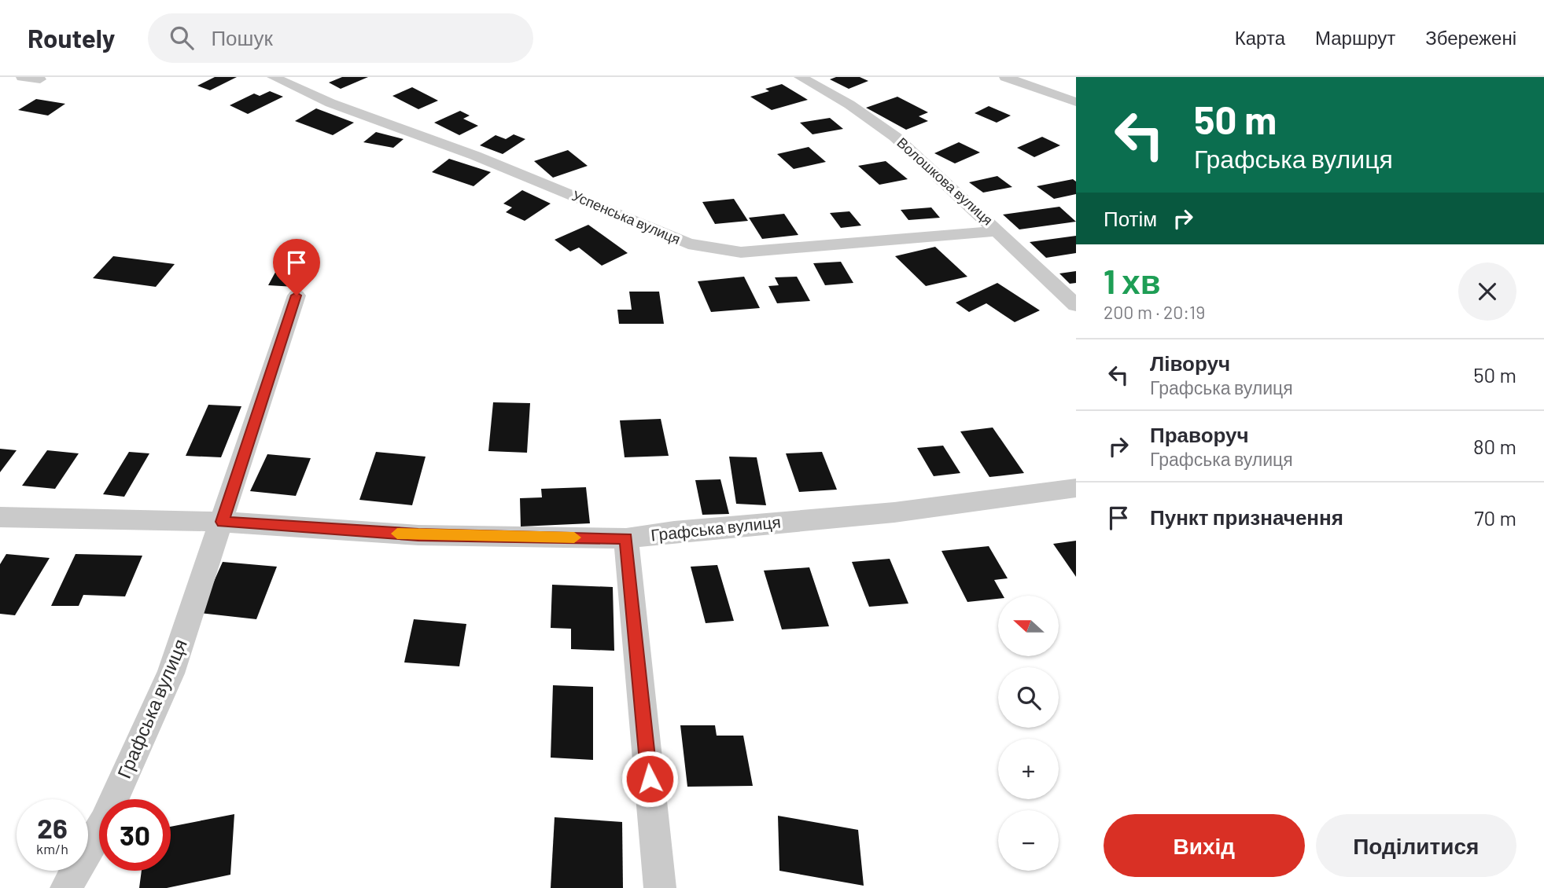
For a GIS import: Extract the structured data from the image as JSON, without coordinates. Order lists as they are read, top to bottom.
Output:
{
  "streets": {
    "street": ["Волошкова вулиця", "Успенська вулиця", "Графська вулиця"]
  },
  "crossings": [
    ["Волошкова вулиця", "Успенська вулиця"]
  ],
  "north": "left",
  "page": {
    "header": "Routely",
    "search": "Пошук",
    "nav": ["Карта", "Маршрут", "Збережені"],
    "turn": ["50 m", "Графська вулиця"],
    "then": "Потім",
    "heading": ["1 хв", "200 m · 20:19"],
    "list": [
      {
        "name": "Ліворуч",
        "note": "Графська вулиця",
        "value": "50 m"
      },
      {
        "name": "Праворуч",
        "note": "Графська вулиця",
        "value": "80 m"
      },
      {
        "name": "Пункт призначення",
        "value": "70 m"
      }
    ],
    "map_buttons": ["+", "−"],
    "speed": "26 km/h",
    "limit": "30",
    "buttons": ["Вихід", "Поділитися"]
  }
}
